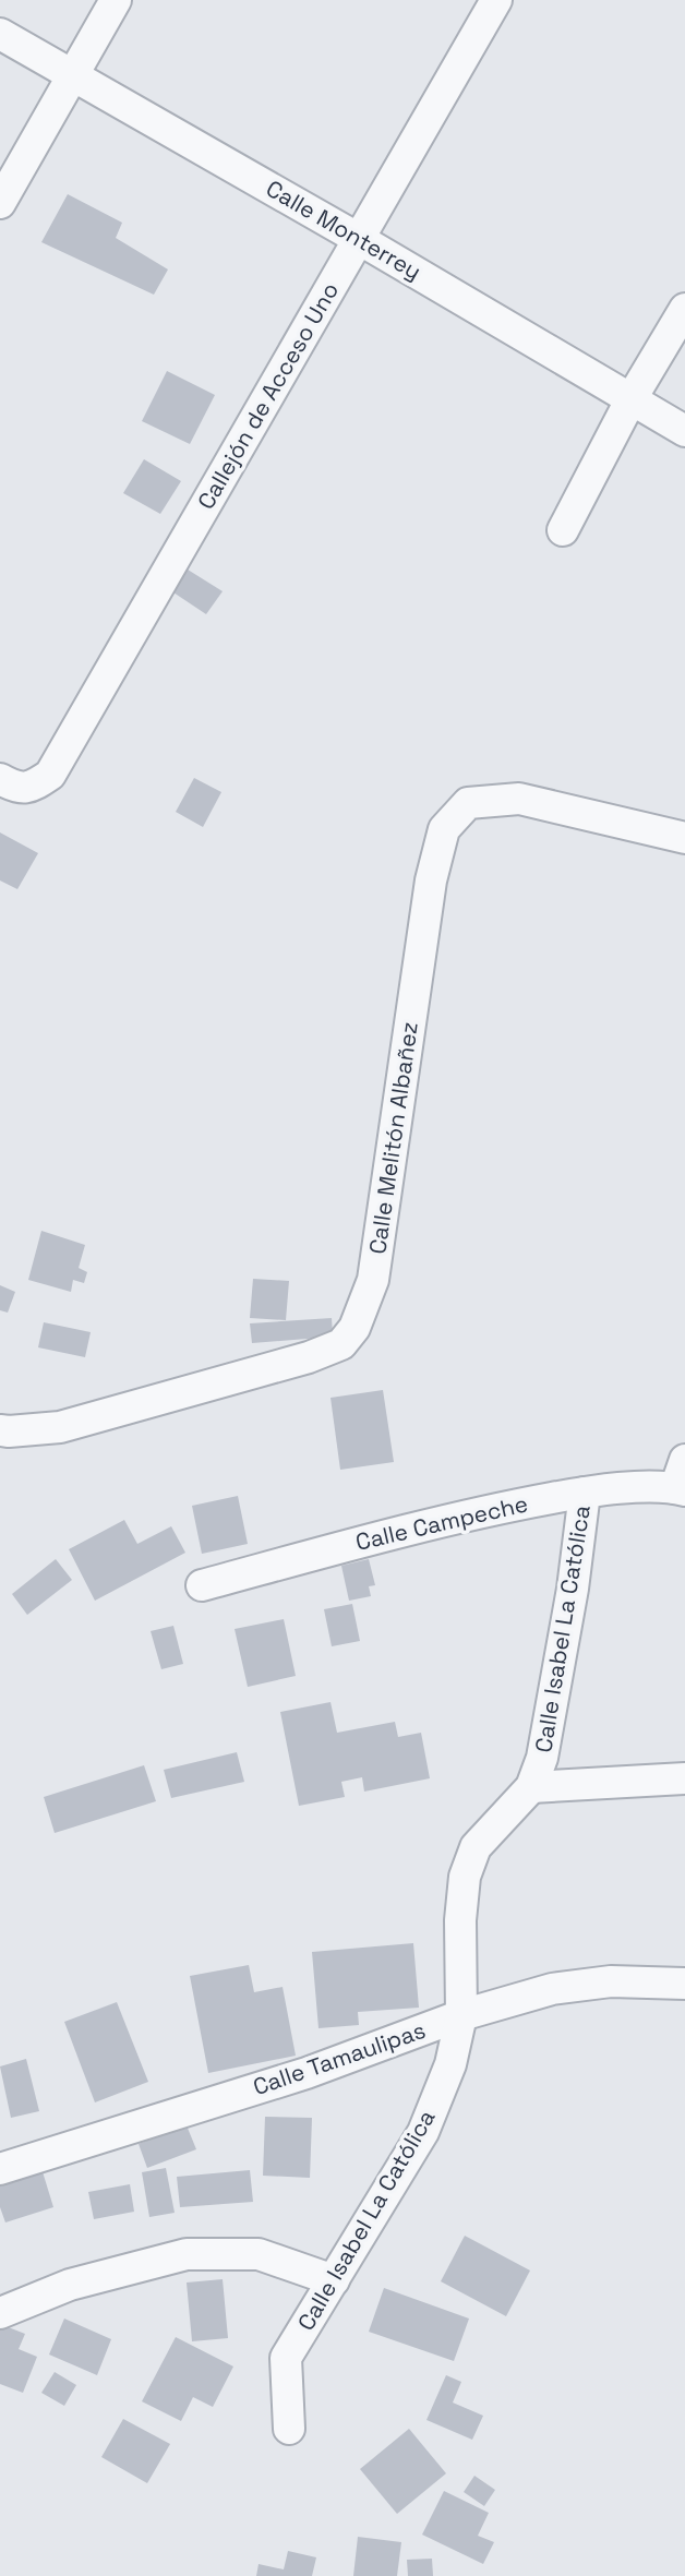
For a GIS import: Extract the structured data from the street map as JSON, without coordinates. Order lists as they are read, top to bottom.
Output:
{
  "streets": {
    "street": [
      "Calle Monterrey",
      "Callejón de Acceso Uno",
      "Calle Melitón Albañez",
      "Calle Campeche",
      "Calle Isabel La Católica",
      "Calle Tamaulipas"
    ]
  },
  "crossings": [
    ["Calle Monterrey", "Callejón de Acceso Uno"],
    ["Calle Campeche", "Calle Isabel La Católica"],
    ["Calle Isabel La Católica", "Calle Tamaulipas"]
  ]
}
